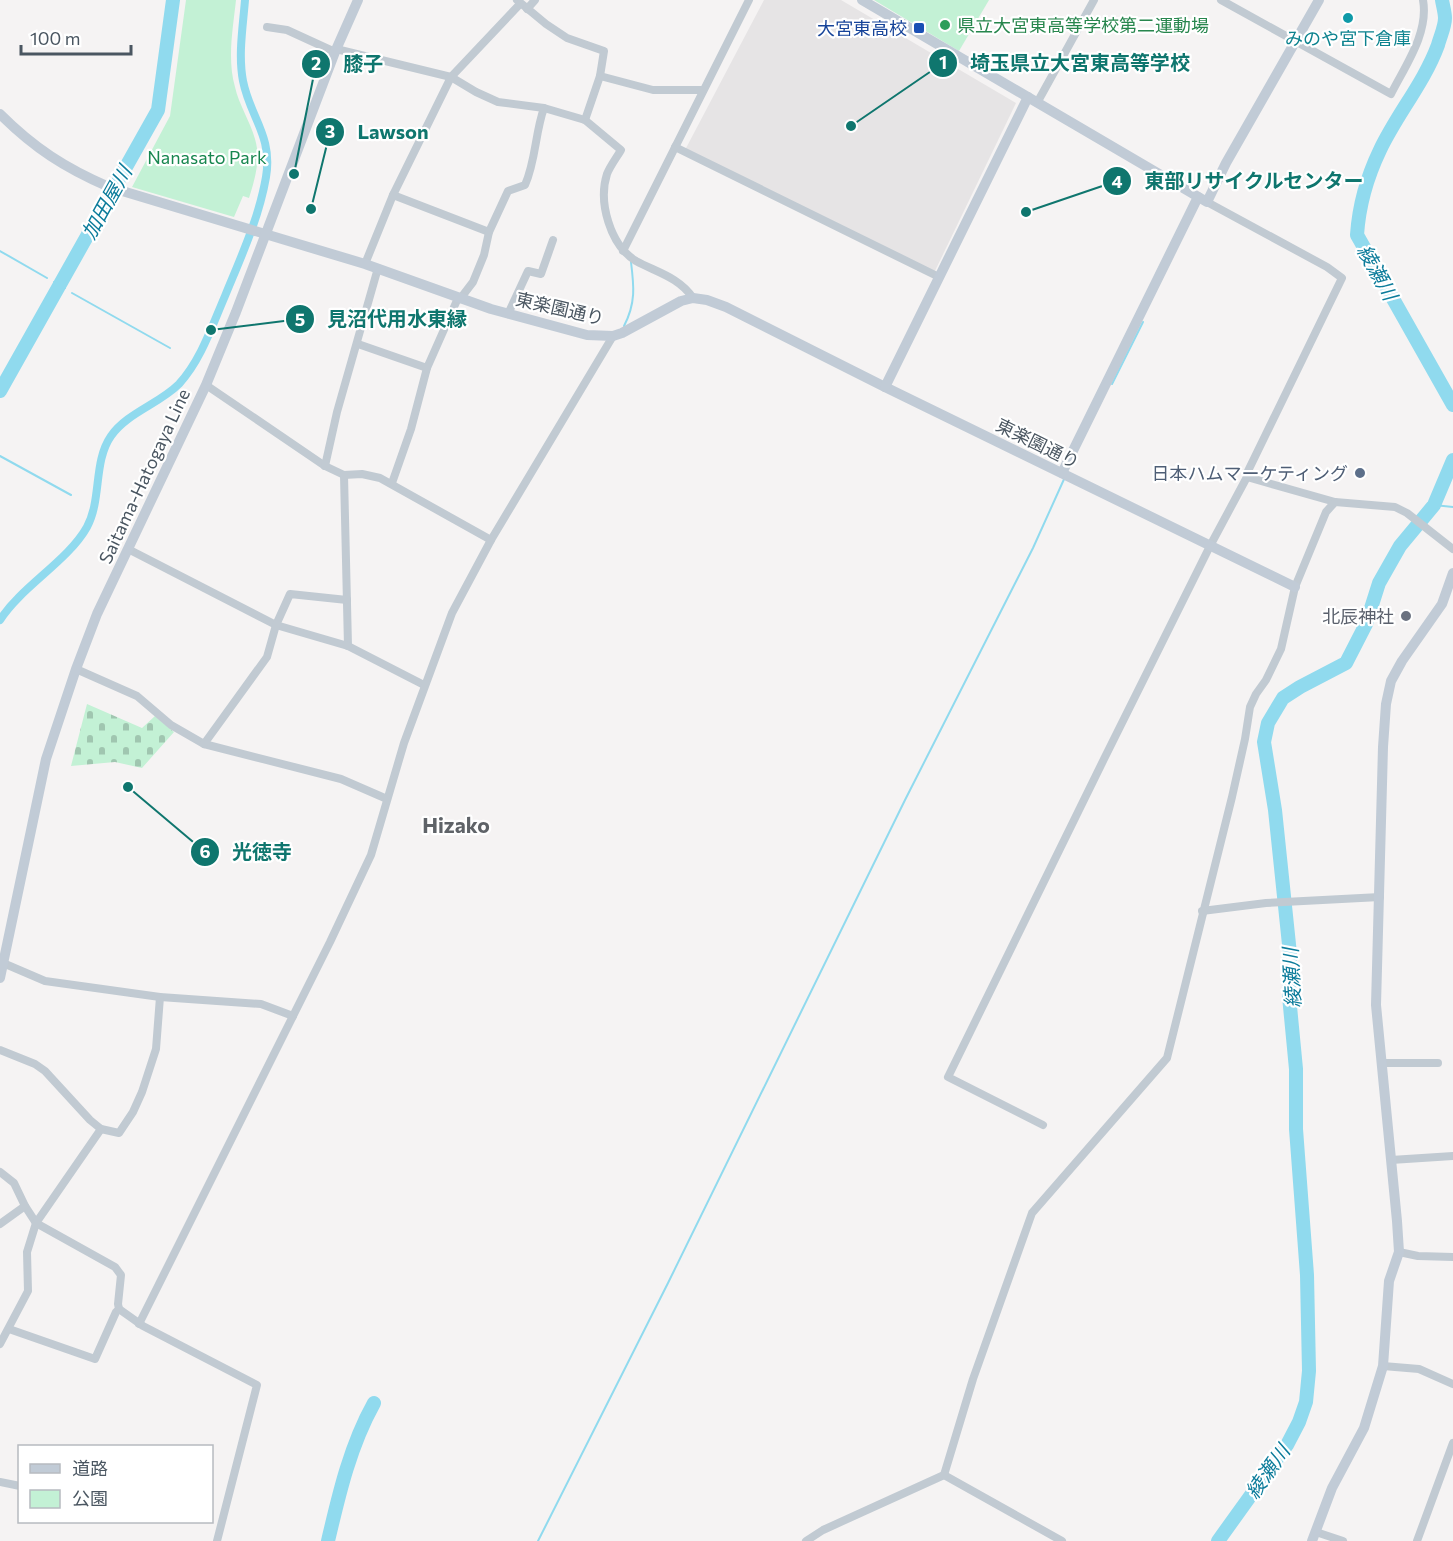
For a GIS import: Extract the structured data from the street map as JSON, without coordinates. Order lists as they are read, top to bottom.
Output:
{
  "streets": {
    "street": ["東楽園通り", "Saitama-Hatogaya Line"]
  },
  "crossings": [
    ["東楽園通り", "Saitama-Hatogaya Line"]
  ],
  "districts": ["Hizako"],
  "water": ["加田屋川", "綾瀬川"],
  "parks": ["Nanasato Park"],
  "places": {
    "other": [
      "みのや宮下倉庫",
      "県立大宮東高等学校第二運動場",
      "埼玉県立大宮東高等学校",
      "膝子",
      "Lawson",
      "東部リサイクルセンター",
      "見沼代用水東縁",
      "日本ハムマーケティング",
      "北辰神社",
      "光徳寺"
    ],
    "transit": ["大宮東高校"]
  },
  "legend": ["道路", "公園"],
  "scale_bar": "100 m"
}
